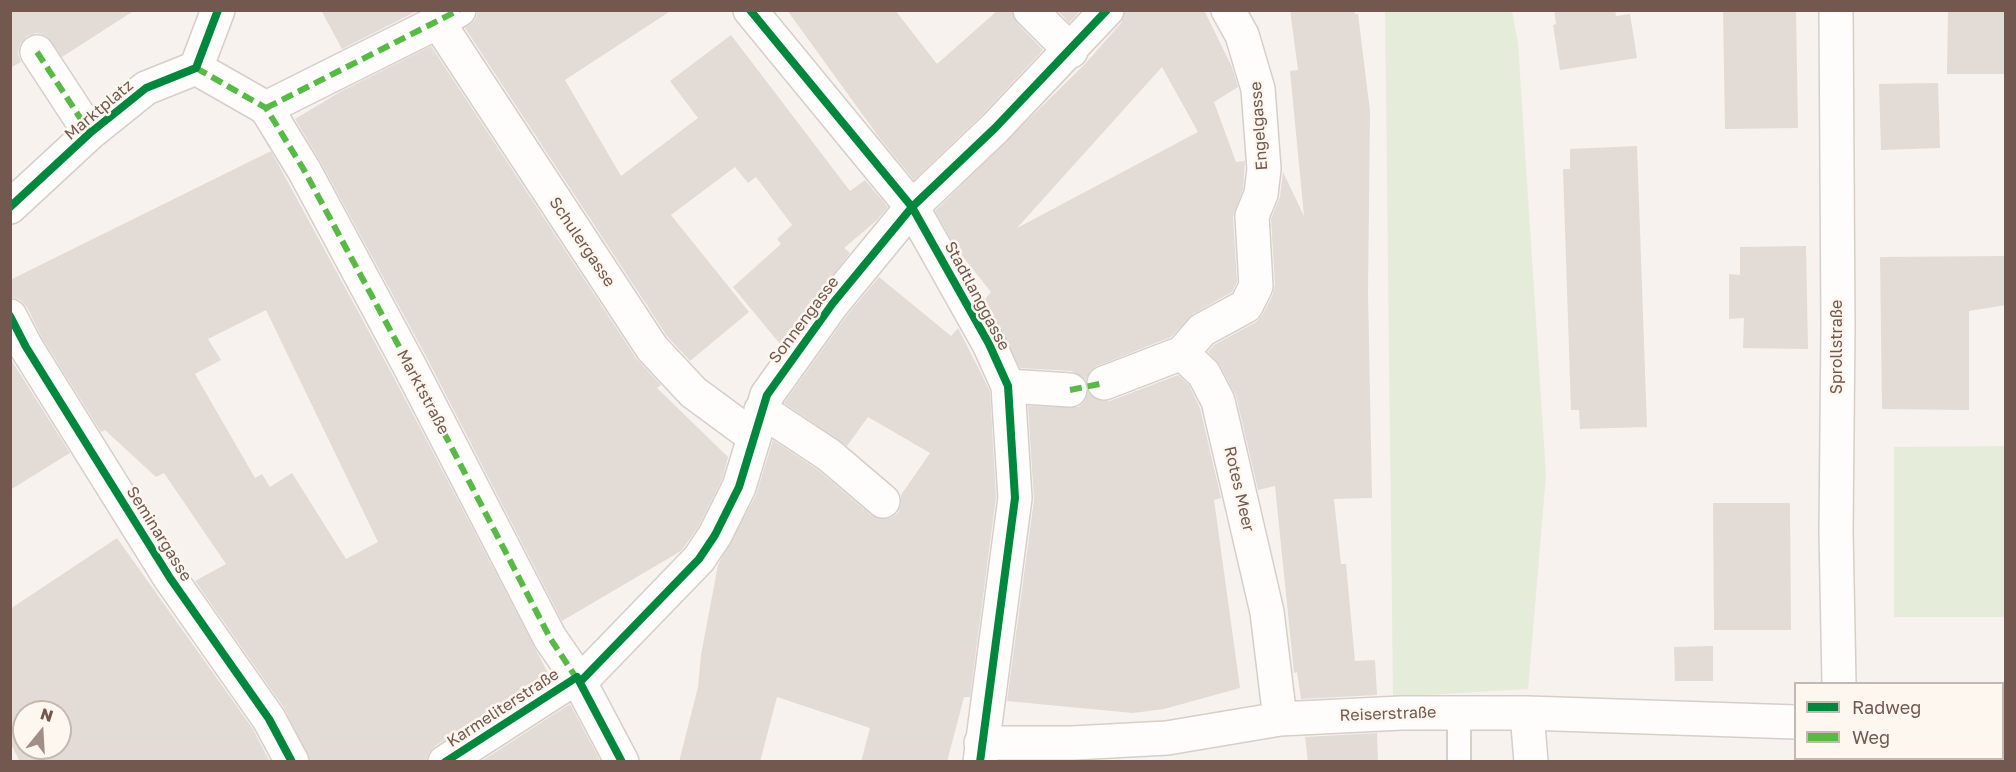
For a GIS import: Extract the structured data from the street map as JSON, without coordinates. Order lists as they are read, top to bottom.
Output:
{
  "streets": {
    "street": [
      "Marktplatz",
      "Engelgasse",
      "Schulergasse",
      "Stadtlanggasse",
      "Sonnengasse",
      "Sprollstraße",
      "Marktstraße",
      "Rotes Meer",
      "Seminargasse",
      "Karmeliterstraße",
      "Reiserstraße"
    ]
  },
  "crossings": [
    ["Marktplatz", "Marktstraße"],
    ["Engelgasse", "Rotes Meer"],
    ["Schulergasse", "Sonnengasse"],
    ["Stadtlanggasse", "Sonnengasse"],
    ["Stadtlanggasse", "Reiserstraße"],
    ["Sonnengasse", "Marktstraße"],
    ["Sonnengasse", "Karmeliterstraße"],
    ["Marktstraße", "Karmeliterstraße"],
    ["Rotes Meer", "Reiserstraße"]
  ],
  "legend": ["Radweg", "Weg"],
  "north": "top"
}
